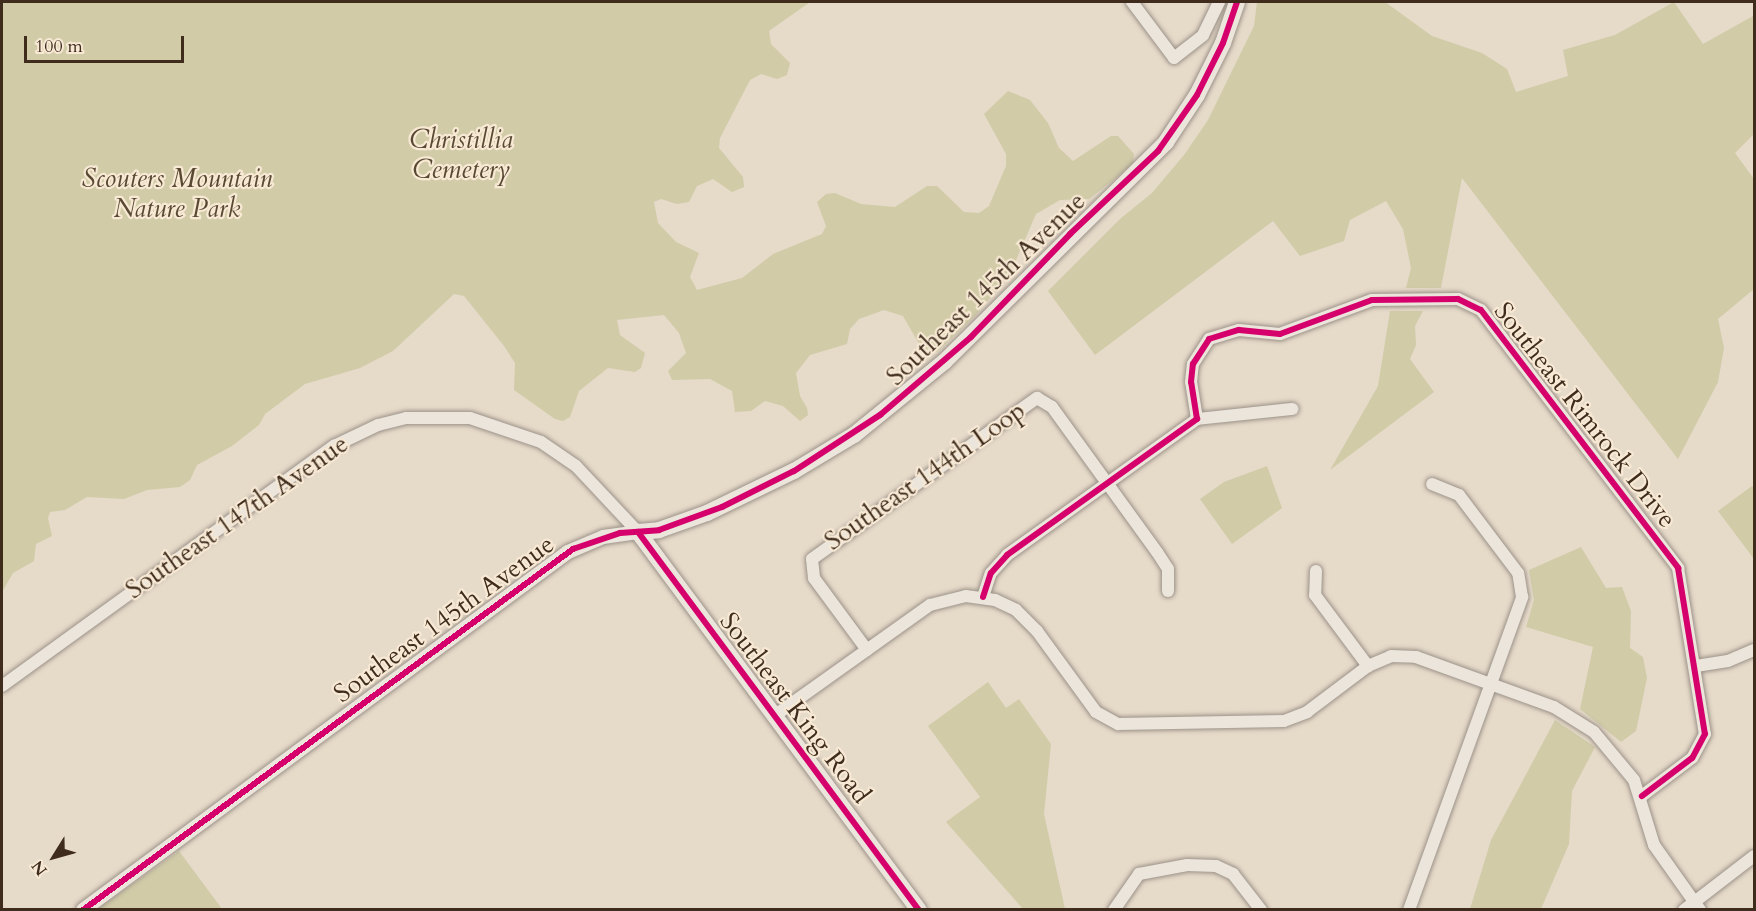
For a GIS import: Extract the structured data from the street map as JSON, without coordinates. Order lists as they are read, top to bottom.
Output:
{
  "streets": {
    "main road": ["Southeast 145th Avenue", "Southeast King Road"],
    "street": ["Southeast Rimrock Drive", "Southeast 144th Loop", "Southeast 147th Avenue"]
  },
  "crossings": [
    ["Southeast 145th Avenue", "Southeast 147th Avenue"],
    ["Southeast 145th Avenue", "Southeast King Road"],
    ["Southeast 147th Avenue", "Southeast King Road"]
  ],
  "parks": ["Christillia Cemetery", "Scouters Mountain Nature Park"],
  "scale_bar": "100 m",
  "north": "bottom left"
}
